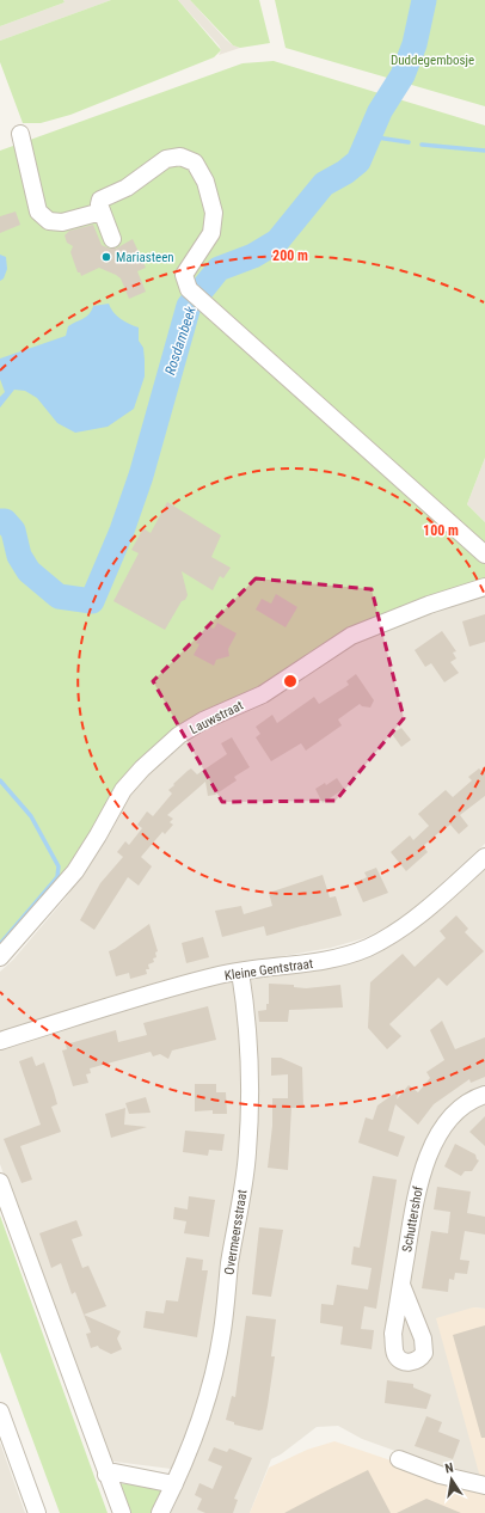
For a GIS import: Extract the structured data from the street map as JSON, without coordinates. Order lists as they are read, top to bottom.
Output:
{
  "streets": {
    "street": [
      "Lauwstraat",
      "Kleine Gentstraat",
      "Schuttershof",
      "Overmeersstraat"
    ]
  },
  "crossings": [
    ["Kleine Gentstraat", "Overmeersstraat"]
  ],
  "water": ["Rosdambeek"],
  "parks": ["Duddegembosje"],
  "places": ["Mariasteen"],
  "north": "top",
  "rings": ["200 m", "100 m"]
}
